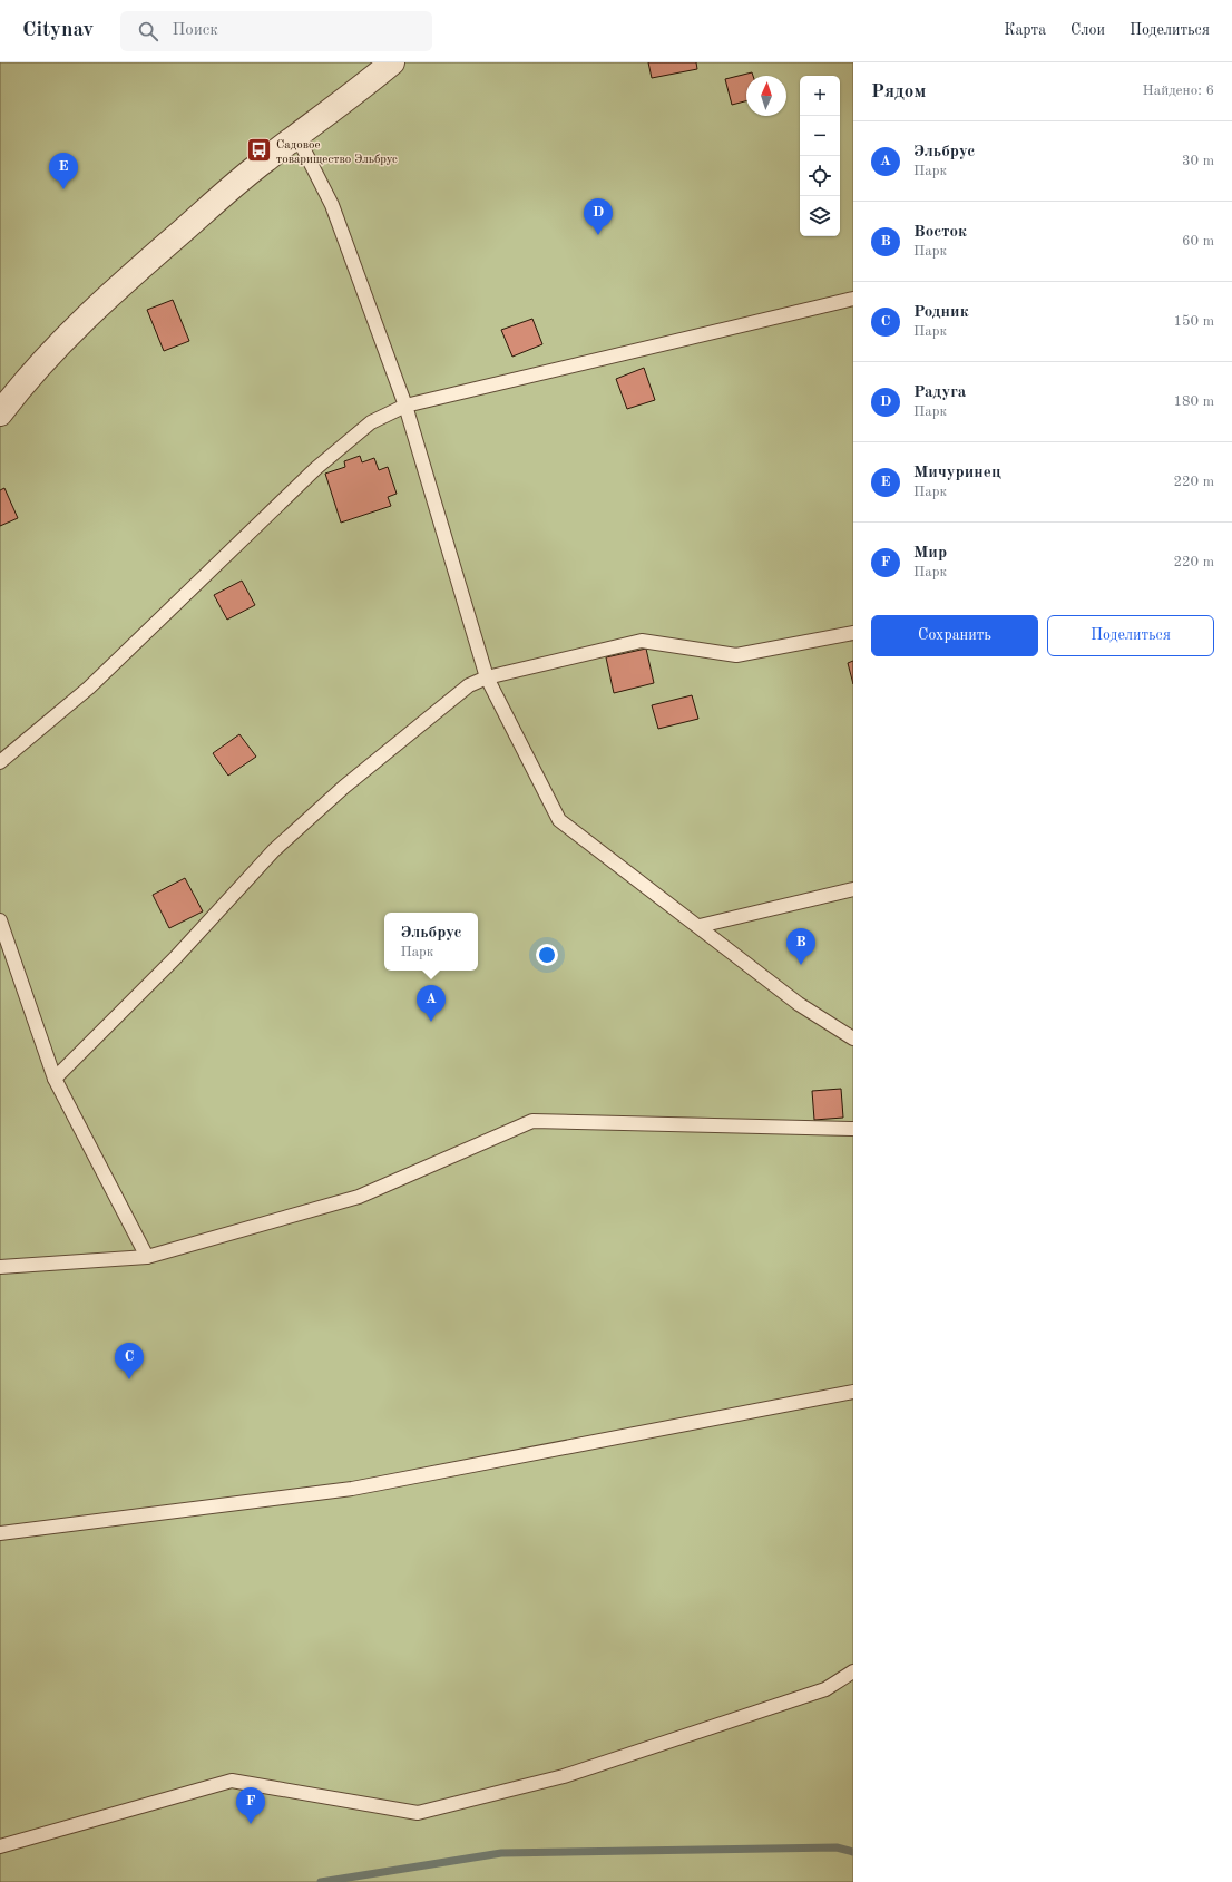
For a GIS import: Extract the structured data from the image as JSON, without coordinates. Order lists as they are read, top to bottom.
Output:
{
  "places": {
    "bus stop": ["Садовое товарищество Эльбрус"]
  },
  "north": "top",
  "page": {
    "header": "Citynav",
    "search": "Поиск",
    "nav": ["Карта", "Слои", "Поделиться"],
    "heading": ["Рядом", "Найдено: 6"],
    "map_buttons": ["+", "−"],
    "list": [
      {
        "mark": "A",
        "name": "Эльбрус",
        "note": "Парк",
        "value": "30 m"
      },
      {
        "mark": "B",
        "name": "Восток",
        "note": "Парк",
        "value": "60 m"
      },
      {
        "mark": "C",
        "name": "Родник",
        "note": "Парк",
        "value": "150 m"
      },
      {
        "mark": "D",
        "name": "Радуга",
        "note": "Парк",
        "value": "180 m"
      },
      {
        "mark": "E",
        "name": "Мичуринец",
        "note": "Парк",
        "value": "220 m"
      },
      {
        "mark": "F",
        "name": "Мир",
        "note": "Парк",
        "value": "220 m"
      }
    ],
    "pins": [
      "E",
      "D",
      "B",
      "A",
      "C",
      "F"
    ],
    "buttons": ["Сохранить", "Поделиться"],
    "popup": ["Эльбрус", "Парк"]
  }
}
